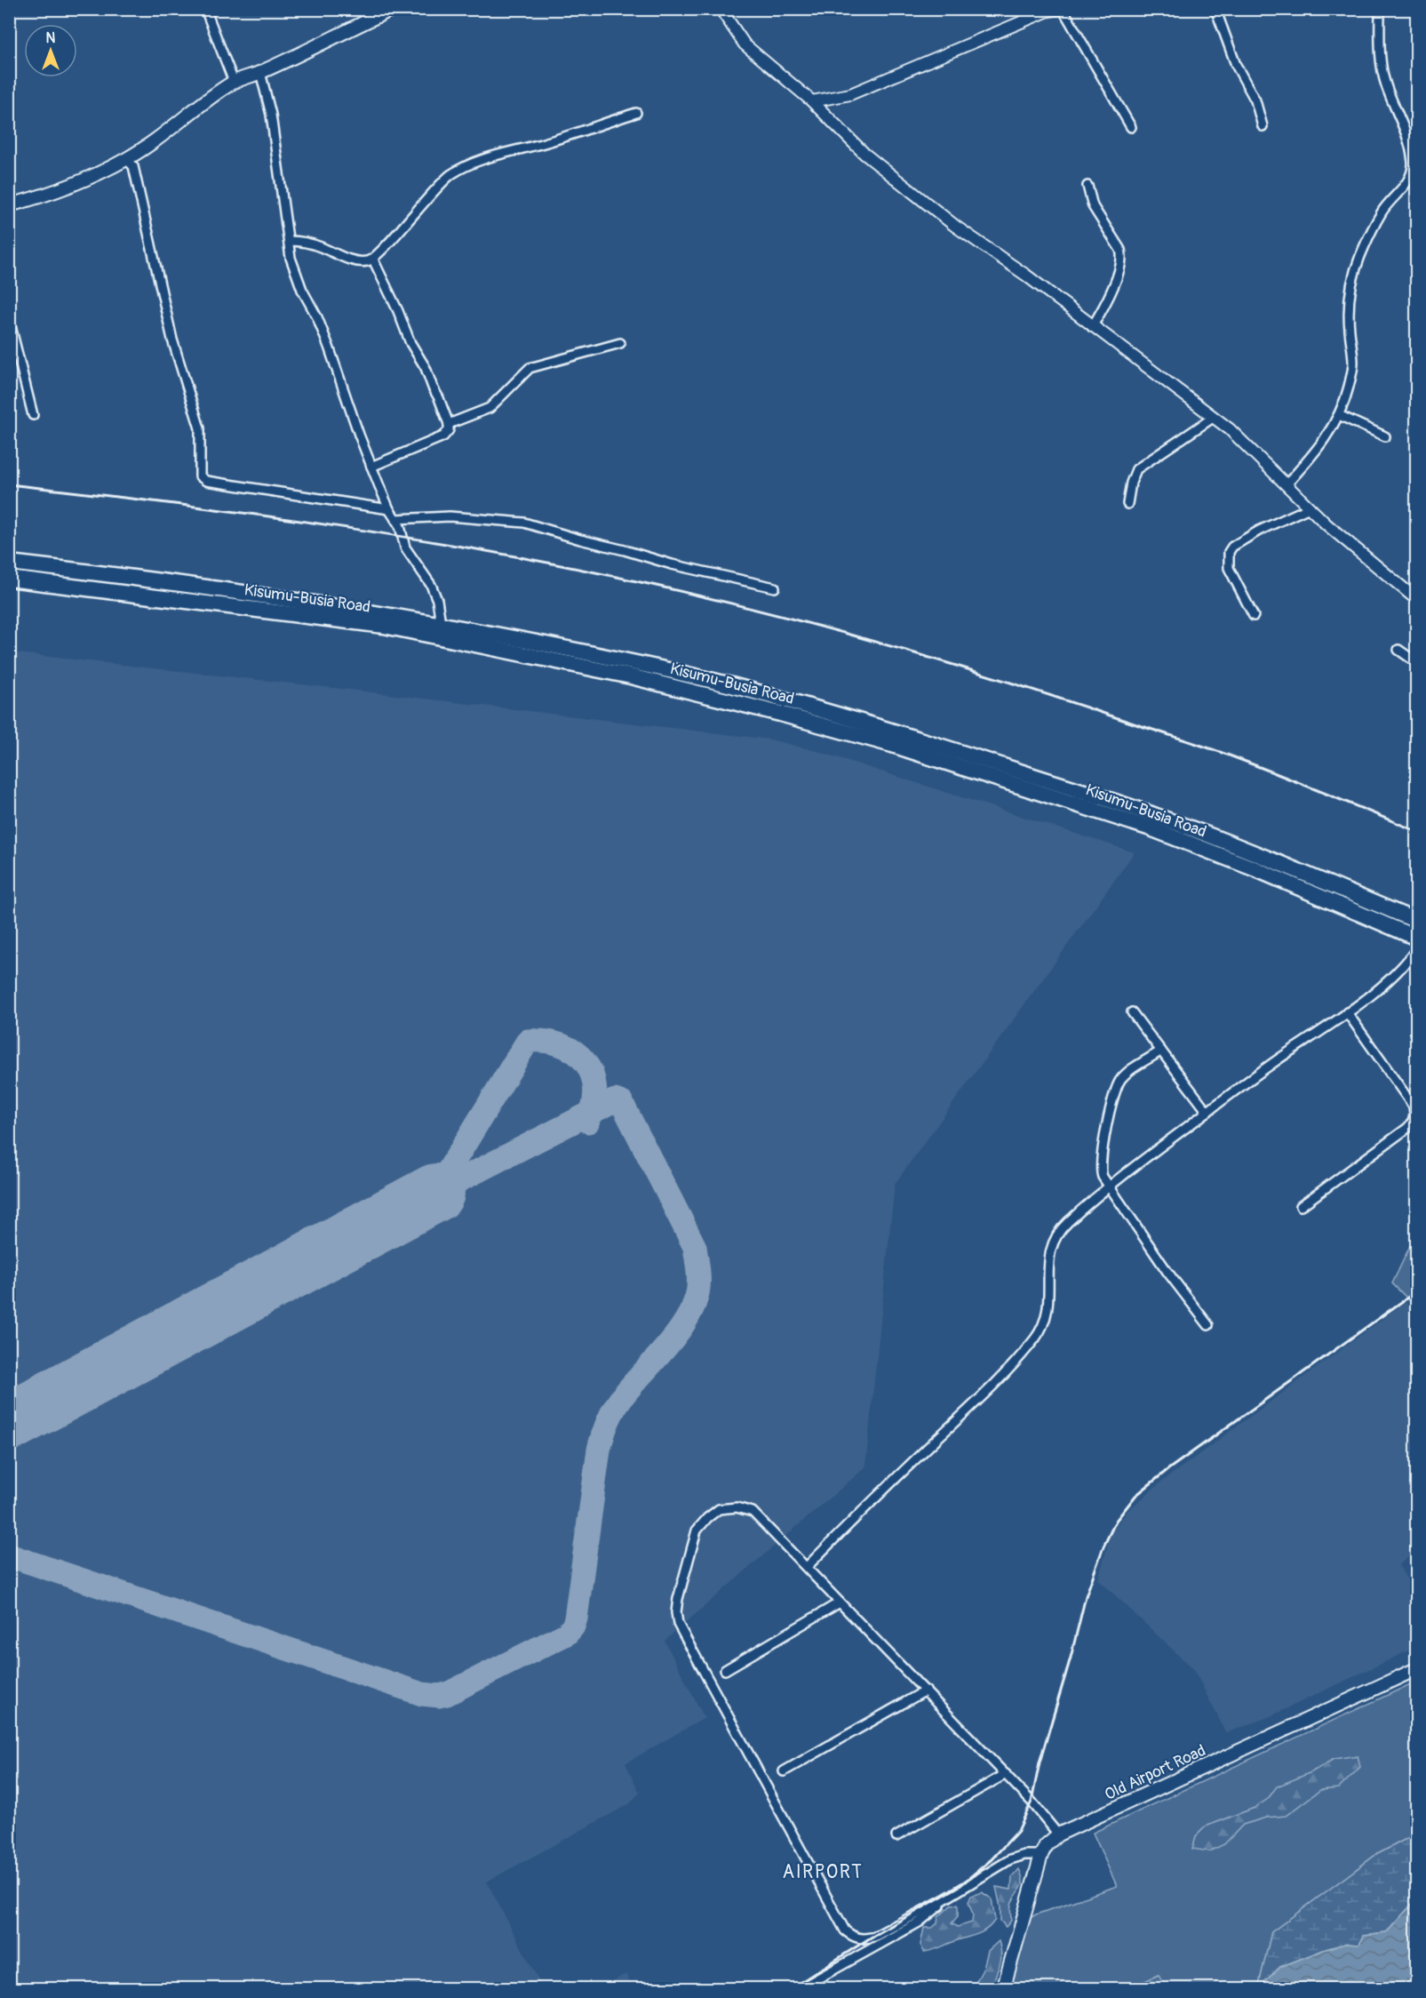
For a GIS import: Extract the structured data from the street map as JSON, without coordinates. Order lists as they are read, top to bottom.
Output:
{
  "streets": {
    "highway": ["Kisumu-Busia Road"],
    "main road": ["Old Airport Road"]
  },
  "districts": ["AIRPORT"],
  "north": "top"
}
